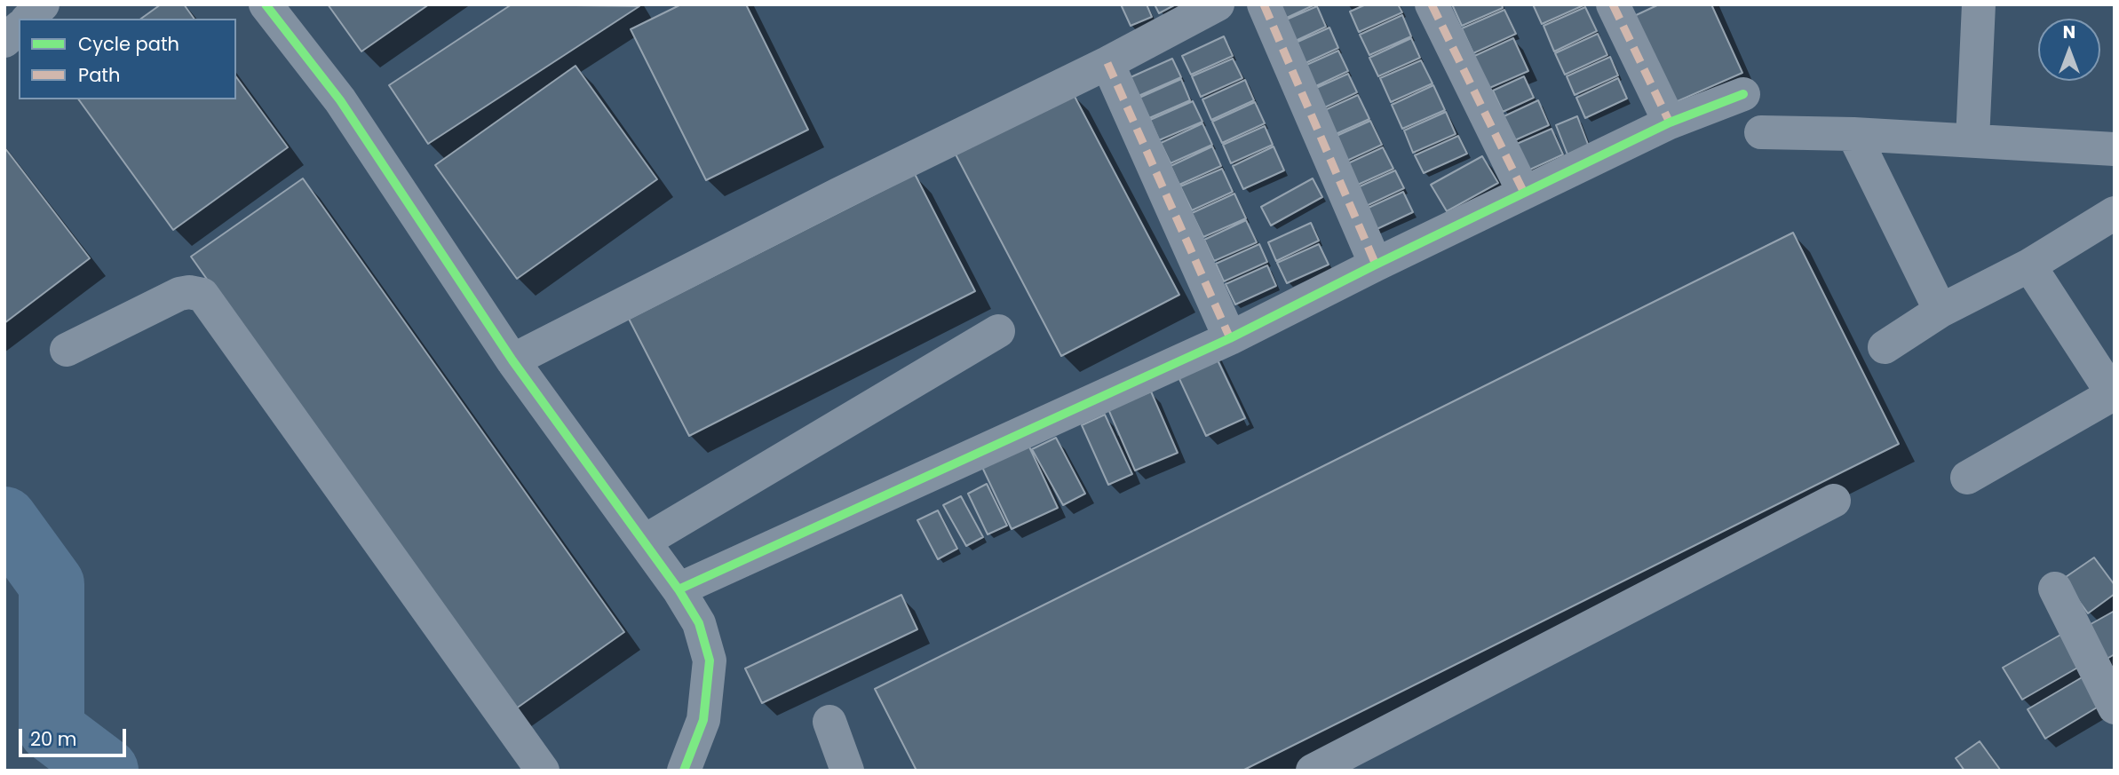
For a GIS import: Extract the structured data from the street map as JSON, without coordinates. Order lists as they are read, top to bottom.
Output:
{
  "legend": ["Cycle path", "Path"],
  "scale_bar": "20 m",
  "north": "top"
}
